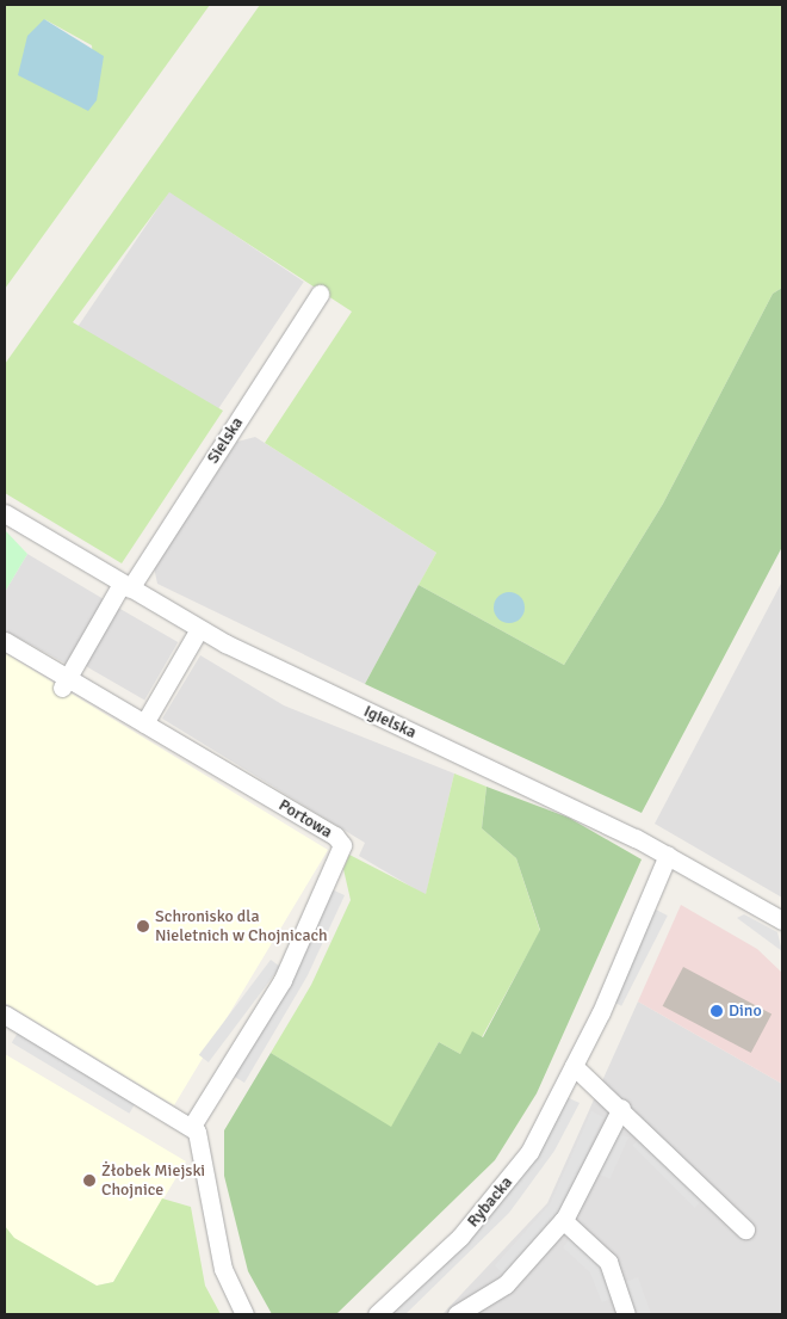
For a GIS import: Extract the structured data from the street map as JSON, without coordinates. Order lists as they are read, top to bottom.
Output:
{
  "streets": {
    "street": [
      "Sielska",
      "Igielska",
      "Portowa",
      "Rybacka"
    ]
  },
  "crossings": [
    ["Sielska", "Igielska"],
    ["Igielska", "Rybacka"]
  ],
  "places": ["Schronisko dla Nieletnich w Chojnicach", "Dino", "Żłobek Miejski Chojnice"]
}
